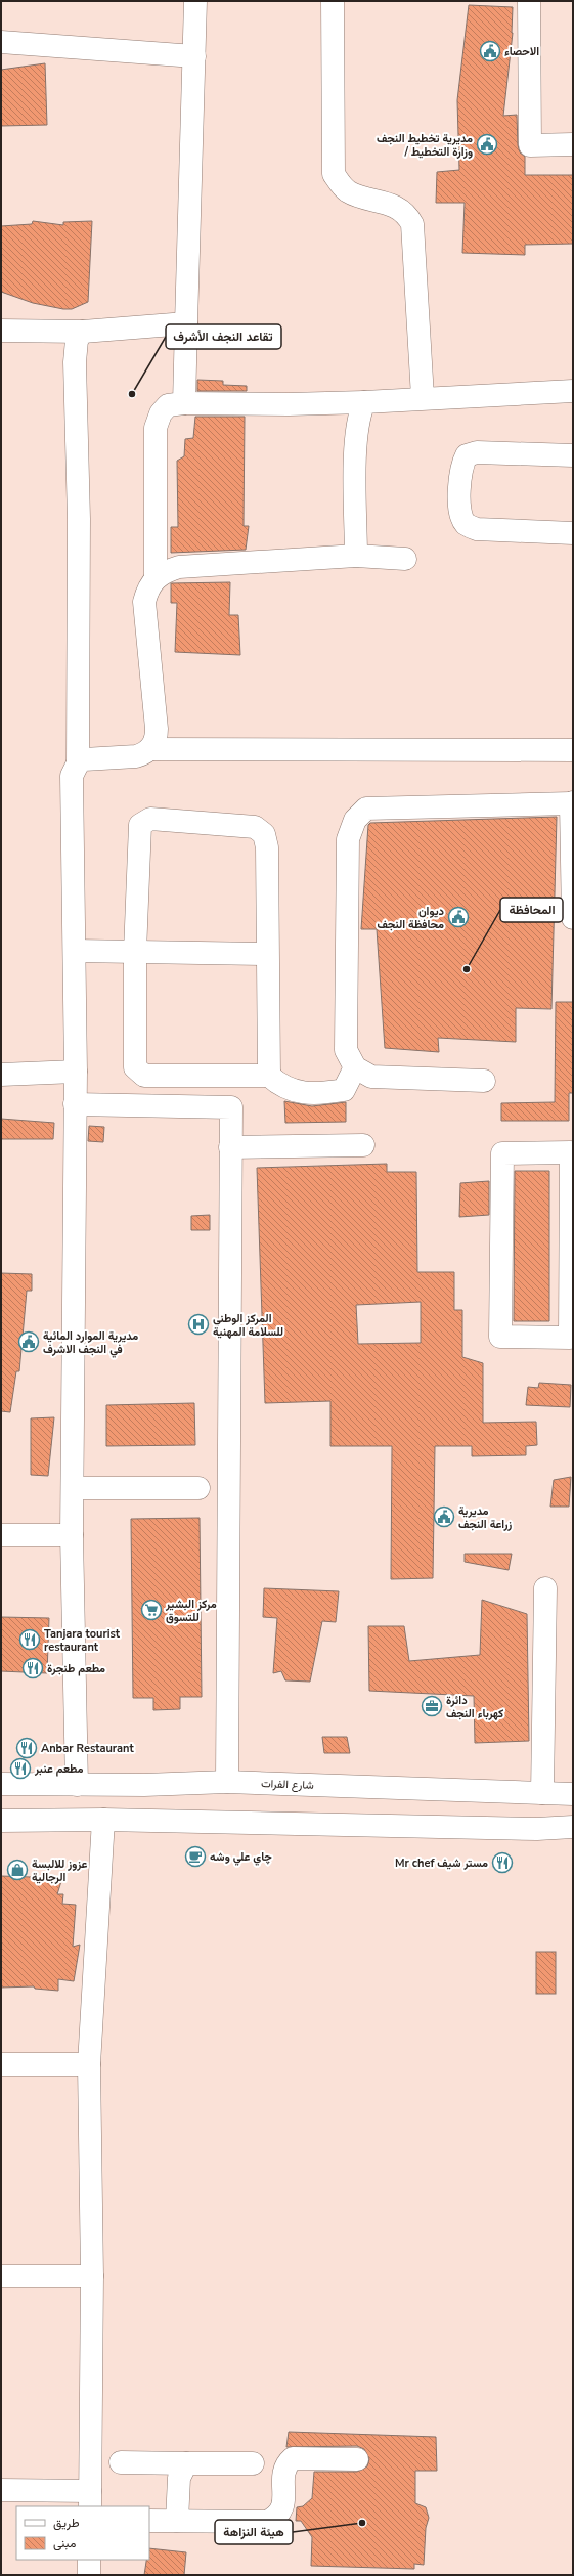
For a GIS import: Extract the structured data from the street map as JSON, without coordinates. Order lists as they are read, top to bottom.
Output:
{
  "streets": {
    "main road": ["شارع الفرات"]
  },
  "places": {
    "public building": [
      "الاحصاء",
      "مديرية تخطيط النجف / وزارة التخطيط",
      "ديوان محافظة النجف",
      "مديرية الموارد المائية في النجف الاشرف",
      "مديرية زراعة النجف"
    ],
    "other": ["تقاعد النجف الأشرف", "المحافظة", "هيئة النزاهة"],
    "hospital": ["المركز الوطني للسلامة المهنية"],
    "supermarket": ["مركز البشير للتسوق"],
    "restaurant": [
      "Tanjara tourist restaurant",
      "مطعم طنجرة",
      "Anbar Restaurant",
      "مطعم عنبر",
      "Mr chef مستر شيف"
    ],
    "office": ["دائرة كهرباء النجف"],
    "cafe": ["چاي علي وشه"],
    "shop": ["عزوز للالبسة الرجالية"]
  },
  "legend": ["طريق", "مبنى"]
}
